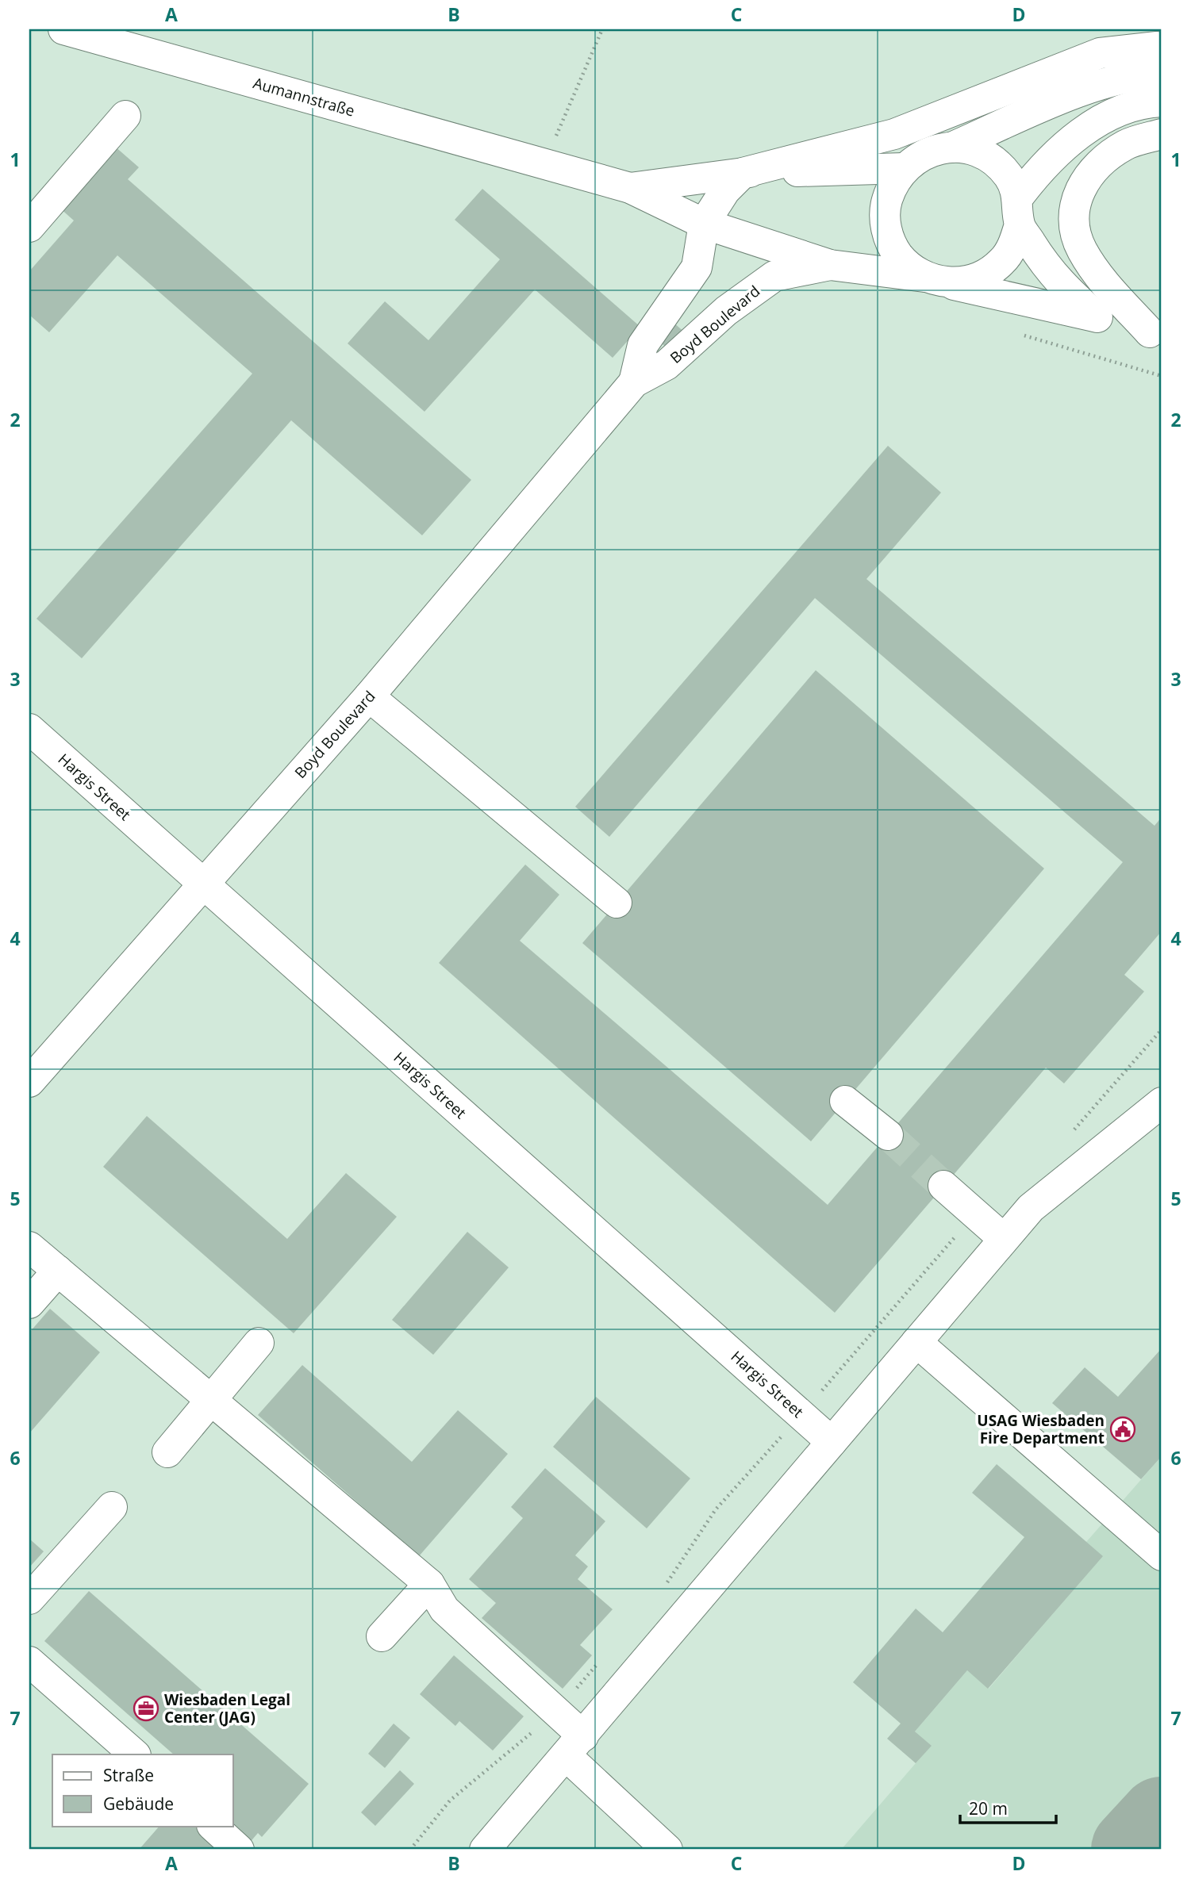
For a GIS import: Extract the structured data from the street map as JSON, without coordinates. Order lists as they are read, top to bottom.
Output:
{
  "streets": {
    "street": ["Aumannstraße", "Boyd Boulevard", "Hargis Street"]
  },
  "crossings": [
    ["Boyd Boulevard", "Hargis Street"]
  ],
  "places": {
    "public building": ["USAG Wiesbaden Fire Department"],
    "office": ["Wiesbaden Legal Center (JAG)"]
  },
  "legend": ["Straße", "Gebäude"],
  "scale_bar": "20 m",
  "grid": {
    "columns": [
      "A",
      "B",
      "C",
      "D"
    ],
    "rows": [
      "1",
      "2",
      "3",
      "4",
      "5",
      "6",
      "7"
    ]
  }
}
